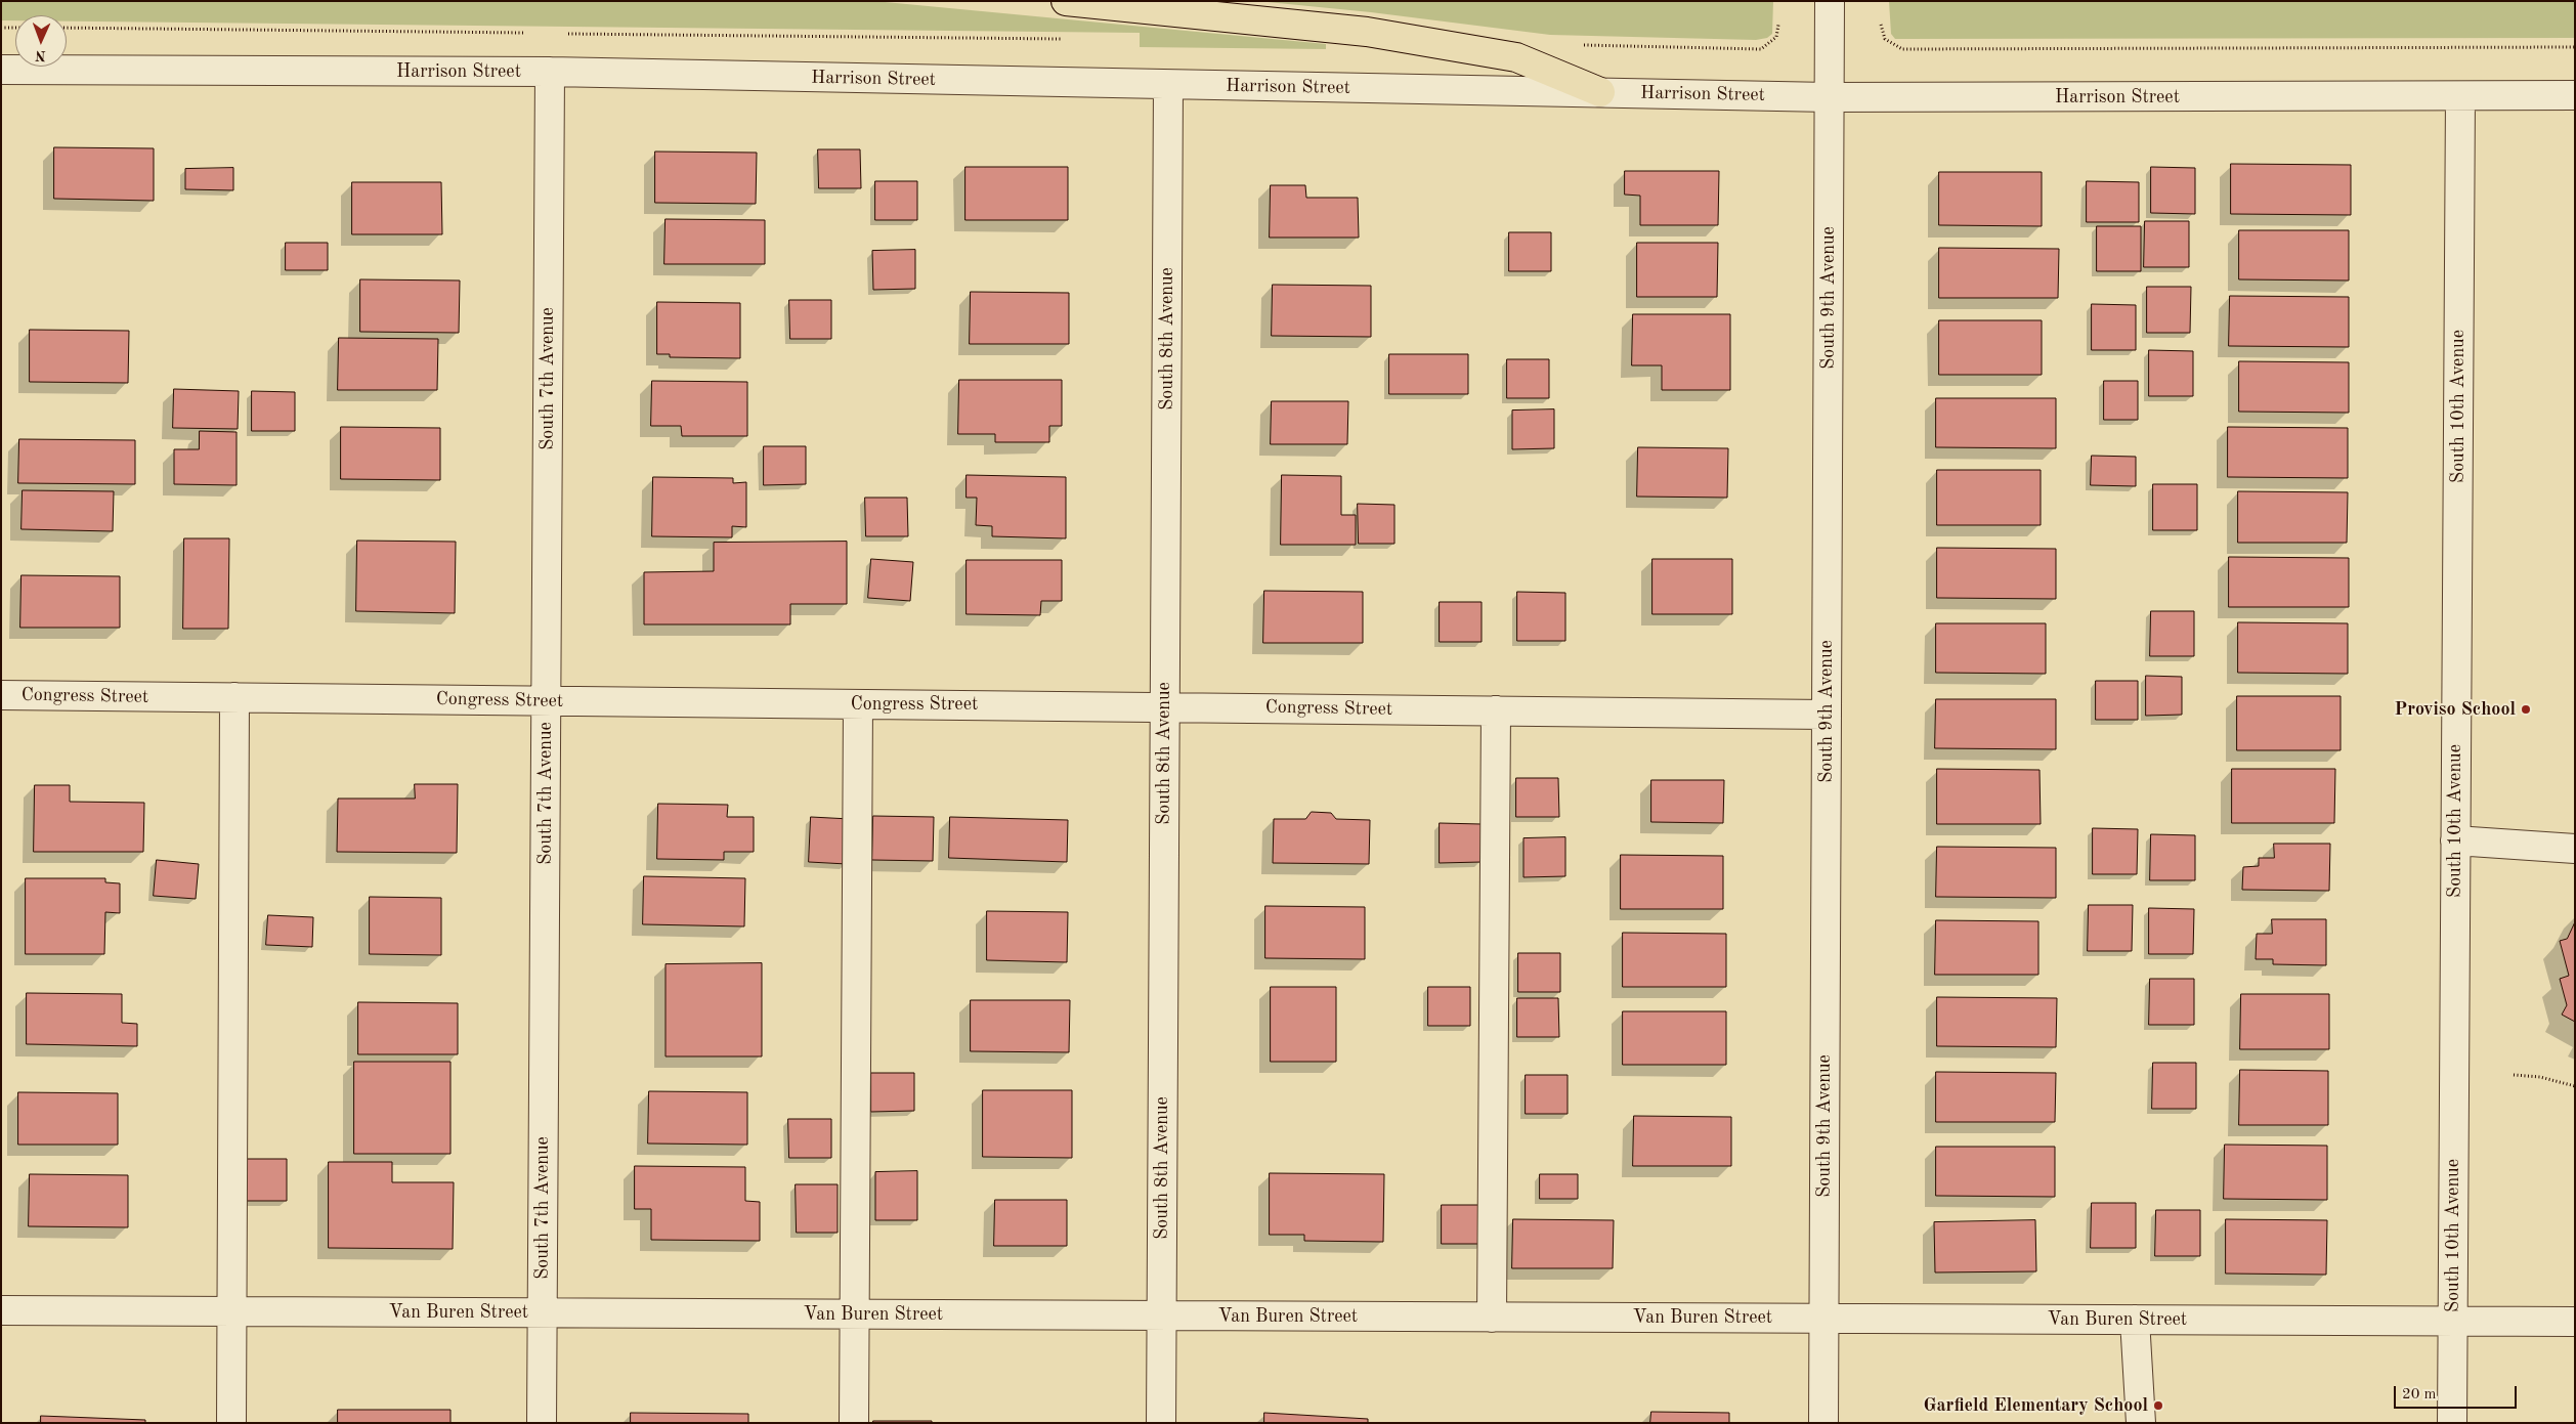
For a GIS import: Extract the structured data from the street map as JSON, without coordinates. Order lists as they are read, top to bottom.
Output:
{
  "streets": {
    "street": [
      "Harrison Street",
      "South 9th Avenue",
      "South 8th Avenue",
      "South 7th Avenue",
      "South 10th Avenue",
      "Congress Street",
      "Van Buren Street"
    ]
  },
  "crossings": [
    ["Harrison Street", "South 9th Avenue"],
    ["Harrison Street", "South 8th Avenue"],
    ["Harrison Street", "South 7th Avenue"],
    ["Harrison Street", "South 10th Avenue"],
    ["South 9th Avenue", "Congress Street"],
    ["South 9th Avenue", "Van Buren Street"],
    ["South 8th Avenue", "Congress Street"],
    ["South 8th Avenue", "Van Buren Street"],
    ["South 7th Avenue", "Congress Street"],
    ["South 7th Avenue", "Van Buren Street"],
    ["South 10th Avenue", "Van Buren Street"]
  ],
  "places": ["Proviso School", "Garfield Elementary School"],
  "scale_bar": "20 m",
  "north": "bottom"
}
